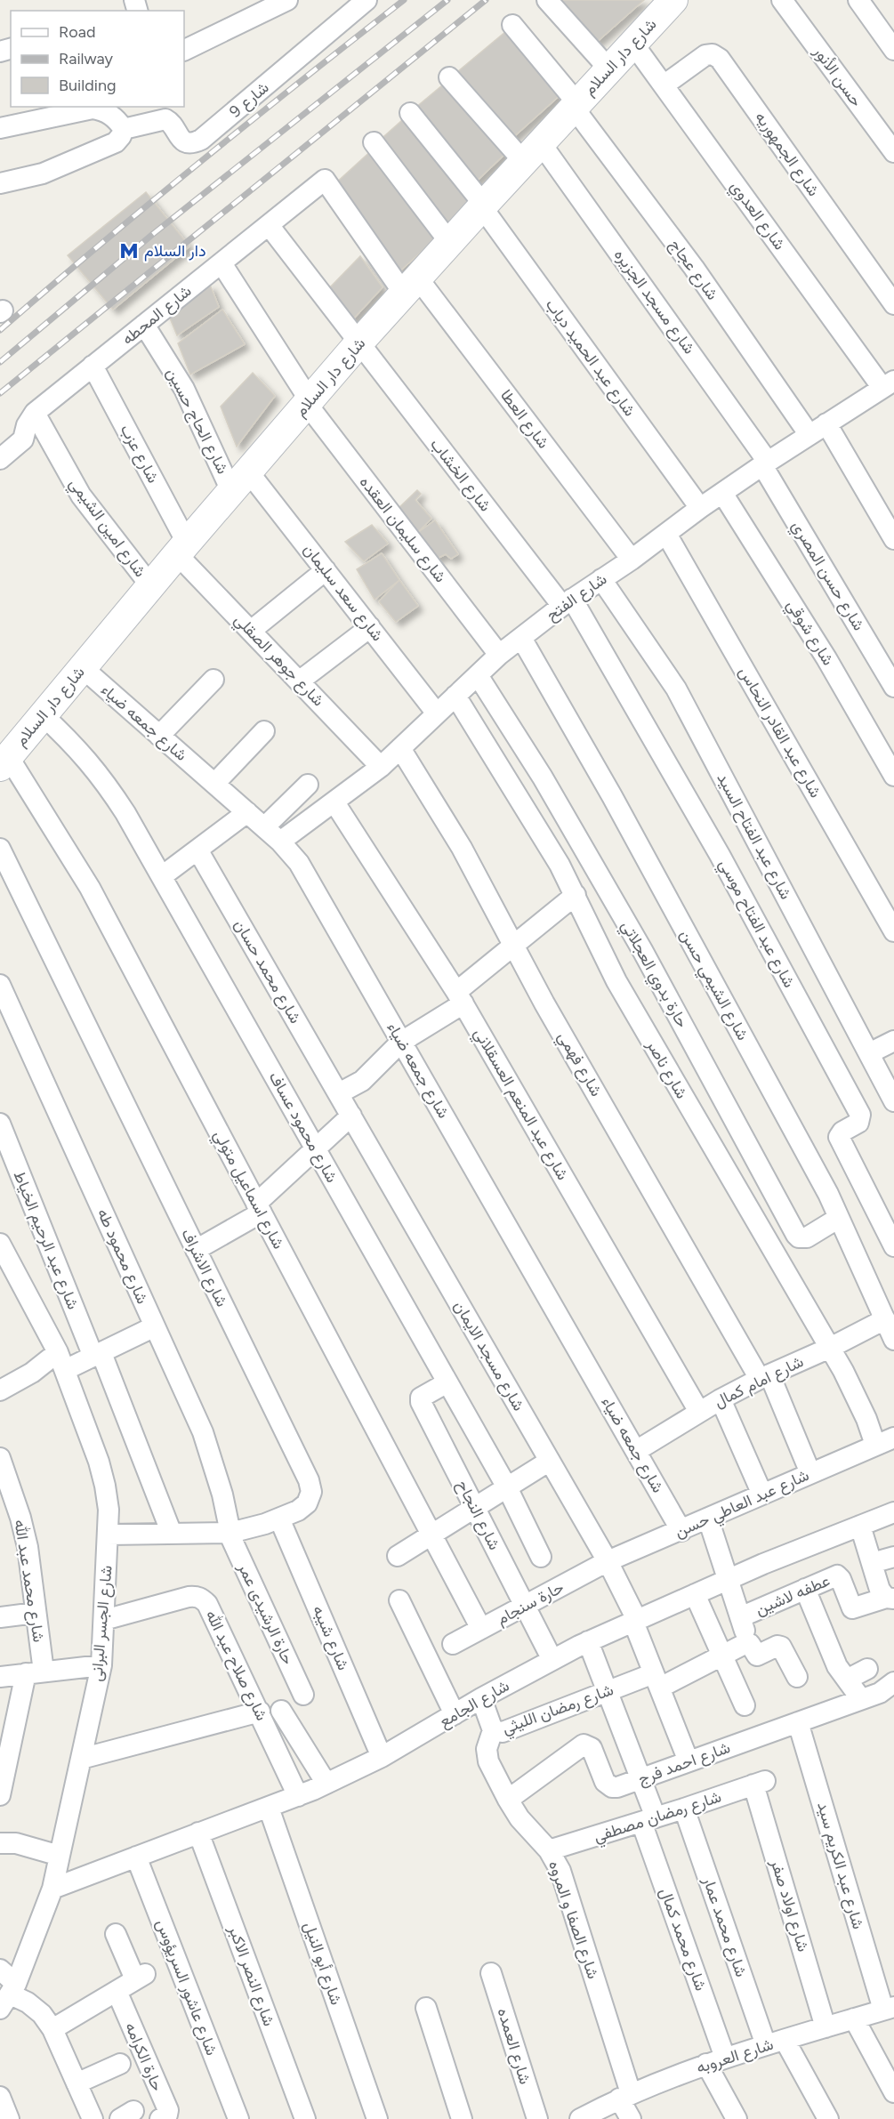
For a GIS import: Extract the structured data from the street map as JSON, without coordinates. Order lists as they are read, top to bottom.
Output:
{
  "streets": {
    "main road": ["شارع دار السلام"],
    "street": [
      "حسن الأنور",
      "شارع 9",
      "شارع الجمهوريه",
      "شارع العدوي",
      "شارع عجاج",
      "شارع مسجد الجزيره",
      "شارع المحطه",
      "شارع عبد الحميد دياب",
      "شارع العطا",
      "شارع الحاج حسين",
      "شارع عزب",
      "شارع الخشاب",
      "شارع امين الشيمي",
      "شارع سليمان العقده",
      "شارع حسن المصري",
      "شارع سعد سليمان",
      "شارع الفتح",
      "شارع شوقي",
      "شارع جوهر الصقلي",
      "شارع جمعه ضياء",
      "شارع عبد القادر النحاس",
      "شارع عبد الفتاح السيد",
      "شارع عبد الفتاح موسي",
      "شارع محمد حسان",
      "حارة بدوي العجلاتي",
      "شارع الشيمي حسن",
      "شارع فهمي",
      "شارع ناصر",
      "شارع عبد المنعم العسقلاني",
      "شارع محمود عساف",
      "شارع اسماعيل متولي",
      "شارع عبد الرحيم الخياط",
      "شارع محمود طه",
      "شارع الاشراف",
      "شارع مسجد الايمان",
      "شارع امام كمال",
      "شارع عبد العاطي حسن",
      "شارع النجاح",
      "شارع محمد عبد الله",
      "عطفه لاشين",
      "حارة سنجام",
      "حارة الرشيدى عمر",
      "شارع الجسر البرانى",
      "شارع شيبه",
      "شارع صلاح عبد الله",
      "شارع الجامع",
      "شارع رمضان الليثي",
      "شارع احمد فرج",
      "شارع رمضان مصطفي",
      "شارع عبد الكريم سيد",
      "شارع اولاد صفر",
      "شارع الصفا و المروه",
      "شارع محمد عمار",
      "شارع محمد كمال",
      "شارع أبو النيل",
      "شارع النصر الاكبر",
      "شارع عاشور السريؤوس",
      "شارع العمده",
      "شارع العروبه",
      "حارة الكرامه"
    ]
  },
  "crossings": [
    ["شارع دار السلام", "شارع العدوي"],
    ["شارع دار السلام", "شارع عجاج"],
    ["شارع دار السلام", "شارع مسجد الجزيره"],
    ["شارع دار السلام", "شارع عبد الحميد دياب"],
    ["شارع دار السلام", "شارع العطا"],
    ["شارع دار السلام", "شارع الحاج حسين"],
    ["شارع دار السلام", "شارع عزب"],
    ["شارع دار السلام", "شارع الخشاب"],
    ["شارع دار السلام", "شارع امين الشيمي"],
    ["شارع دار السلام", "شارع سليمان العقده"],
    ["شارع دار السلام", "شارع سعد سليمان"],
    ["شارع دار السلام", "شارع جوهر الصقلي"],
    ["شارع دار السلام", "شارع جمعه ضياء"],
    ["شارع دار السلام", "شارع محمود عساف"],
    ["شارع دار السلام", "شارع اسماعيل متولي"],
    ["شارع الجمهوريه", "شارع العدوي"],
    ["شارع العدوي", "شارع الفتح"],
    ["شارع عجاج", "شارع الفتح"],
    ["شارع مسجد الجزيره", "شارع حسن المصري"],
    ["شارع مسجد الجزيره", "شارع الفتح"],
    ["شارع المحطه", "شارع العطا"],
    ["شارع المحطه", "شارع الحاج حسين"],
    ["شارع المحطه", "شارع عزب"],
    ["شارع المحطه", "شارع الخشاب"],
    ["شارع المحطه", "شارع امين الشيمي"],
    ["شارع المحطه", "شارع سليمان العقده"],
    ["شارع عبد الحميد دياب", "شارع الفتح"],
    ["شارع العطا", "شارع الفتح"],
    ["شارع الحاج حسين", "شارع سعد سليمان"],
    ["شارع عزب", "شارع جوهر الصقلي"],
    ["شارع الخشاب", "شارع الفتح"],
    ["شارع الخشاب", "شارع عبد الفتاح موسي"],
    ["شارع سليمان العقده", "شارع الفتح"],
    ["شارع حسن المصري", "شارع الفتح"],
    ["شارع سعد سليمان", "شارع الفتح"],
    ["شارع الفتح", "شارع شوقي"],
    ["شارع الفتح", "شارع جوهر الصقلي"],
    ["شارع الفتح", "شارع جمعه ضياء"],
    ["شارع الفتح", "شارع عبد القادر النحاس"],
    ["شارع الفتح", "شارع عبد الفتاح السيد"],
    ["شارع الفتح", "شارع عبد الفتاح موسي"],
    ["شارع الفتح", "حارة بدوي العجلاتي"],
    ["شارع الفتح", "شارع الشيمي حسن"],
    ["شارع الفتح", "شارع فهمي"],
    ["شارع الفتح", "شارع ناصر"],
    ["شارع الفتح", "شارع عبد المنعم العسقلاني"],
    ["شارع جمعه ضياء", "شارع امام كمال"],
    ["شارع جمعه ضياء", "شارع عبد العاطي حسن"],
    ["شارع محمد حسان", "شارع مسجد الايمان"],
    ["حارة بدوي العجلاتي", "شارع الشيمي حسن"],
    ["شارع الشيمي حسن", "شارع امام كمال"],
    ["شارع فهمي", "شارع امام كمال"],
    ["شارع فهمي", "شارع عبد العاطي حسن"],
    ["شارع ناصر", "شارع امام كمال"],
    ["شارع ناصر", "شارع عبد العاطي حسن"],
    ["شارع عبد المنعم العسقلاني", "شارع امام كمال"],
    ["شارع محمود عساف", "شارع النجاح"],
    ["شارع اسماعيل متولي", "حارة سنجام"],
    ["شارع عبد الرحيم الخياط", "شارع الاشراف"],
    ["شارع محمود طه", "شارع الاشراف"],
    ["شارع محمود طه", "حارة الرشيدى عمر"],
    ["شارع الاشراف", "حارة الرشيدى عمر"],
    ["شارع الاشراف", "شارع الجسر البرانى"],
    ["شارع الاشراف", "شارع شيبه"],
    ["شارع مسجد الايمان", "شارع عبد العاطي حسن"],
    ["شارع مسجد الايمان", "حارة سنجام"],
    ["شارع مسجد الايمان", "شارع الجامع"],
    ["شارع مسجد الايمان", "شارع رمضان الليثي"],
    ["شارع مسجد الايمان", "شارع احمد فرج"],
    ["شارع عبد العاطي حسن", "حارة سنجام"],
    ["شارع النجاح", "حارة سنجام"],
    ["شارع النجاح", "شارع الجامع"],
    ["شارع الجسر البرانى", "شارع صلاح عبد الله"],
    ["شارع الجسر البرانى", "شارع الجامع"],
    ["شارع شيبه", "شارع الجامع"],
    ["شارع صلاح عبد الله", "شارع الجامع"],
    ["شارع الجامع", "شارع رمضان الليثي"],
    ["شارع الجامع", "شارع محمد كمال"],
    ["شارع الجامع", "شارع أبو النيل"],
    ["شارع الجامع", "شارع النصر الاكبر"],
    ["شارع الجامع", "شارع عاشور السريؤوس"],
    ["شارع رمضان الليثي", "شارع الصفا و المروه"],
    ["شارع رمضان الليثي", "شارع محمد كمال"],
    ["شارع احمد فرج", "شارع عبد الكريم سيد"],
    ["شارع احمد فرج", "شارع الصفا و المروه"],
    ["شارع احمد فرج", "شارع محمد كمال"],
    ["شارع رمضان مصطفي", "شارع اولاد صفر"],
    ["شارع رمضان مصطفي", "شارع الصفا و المروه"],
    ["شارع رمضان مصطفي", "شارع محمد عمار"],
    ["شارع رمضان مصطفي", "شارع محمد كمال"],
    ["شارع عبد الكريم سيد", "شارع العروبه"],
    ["شارع اولاد صفر", "شارع العروبه"],
    ["شارع الصفا و المروه", "شارع العروبه"],
    ["شارع محمد عمار", "شارع العروبه"],
    ["شارع محمد كمال", "شارع العروبه"]
  ],
  "places": {
    "metro station": ["دار السلام"]
  },
  "legend": ["Road", "Railway", "Building"]
}
